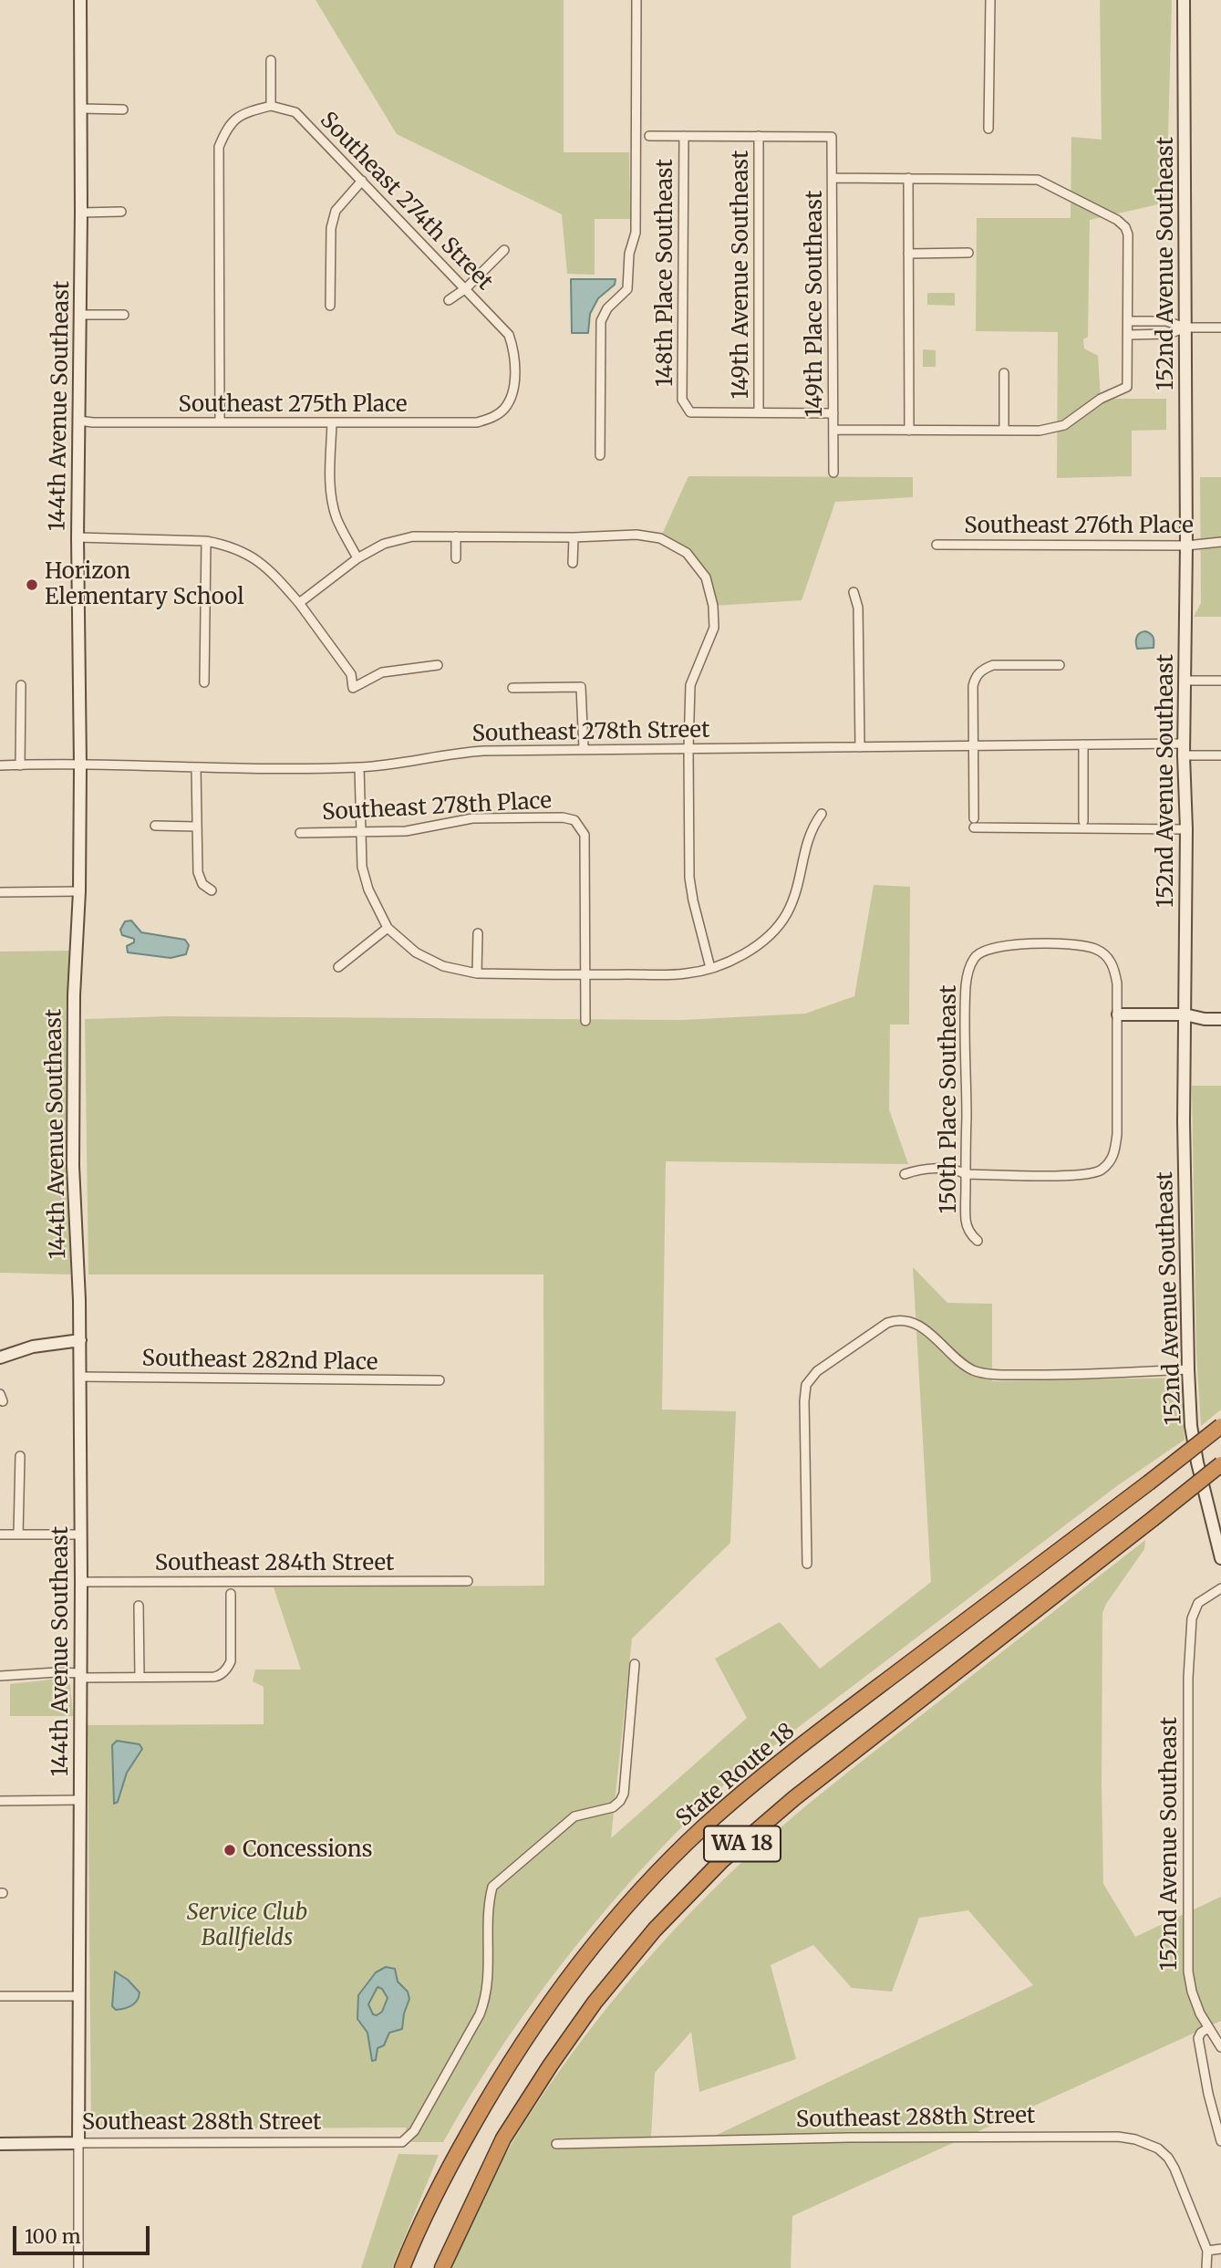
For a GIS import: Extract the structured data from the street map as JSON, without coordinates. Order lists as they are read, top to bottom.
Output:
{
  "streets": {
    "highway": ["State Route 18", "WA 18"],
    "street": [
      "Southeast 274th Street",
      "152nd Avenue Southeast",
      "148th Place Southeast",
      "149th Avenue Southeast",
      "149th Place Southeast",
      "Southeast 275th Place",
      "144th Avenue Southeast",
      "Southeast 276th Place",
      "Southeast 278th Street",
      "Southeast 278th Place",
      "150th Place Southeast",
      "Southeast 282nd Place",
      "Southeast 284th Street",
      "Southeast 288th Street"
    ]
  },
  "crossings": [
    ["Southeast 274th Street", "Southeast 275th Place"],
    ["152nd Avenue Southeast", "Southeast 276th Place"],
    ["152nd Avenue Southeast", "Southeast 278th Street"],
    ["148th Place Southeast", "149th Avenue Southeast"],
    ["149th Avenue Southeast", "149th Place Southeast"],
    ["Southeast 275th Place", "144th Avenue Southeast"],
    ["144th Avenue Southeast", "Southeast 278th Street"],
    ["144th Avenue Southeast", "Southeast 282nd Place"],
    ["144th Avenue Southeast", "Southeast 284th Street"],
    ["144th Avenue Southeast", "Southeast 288th Street"]
  ],
  "parks": ["Service Club Ballfields"],
  "places": ["Horizon Elementary School", "Concessions"],
  "scale_bar": "100 m"
}
